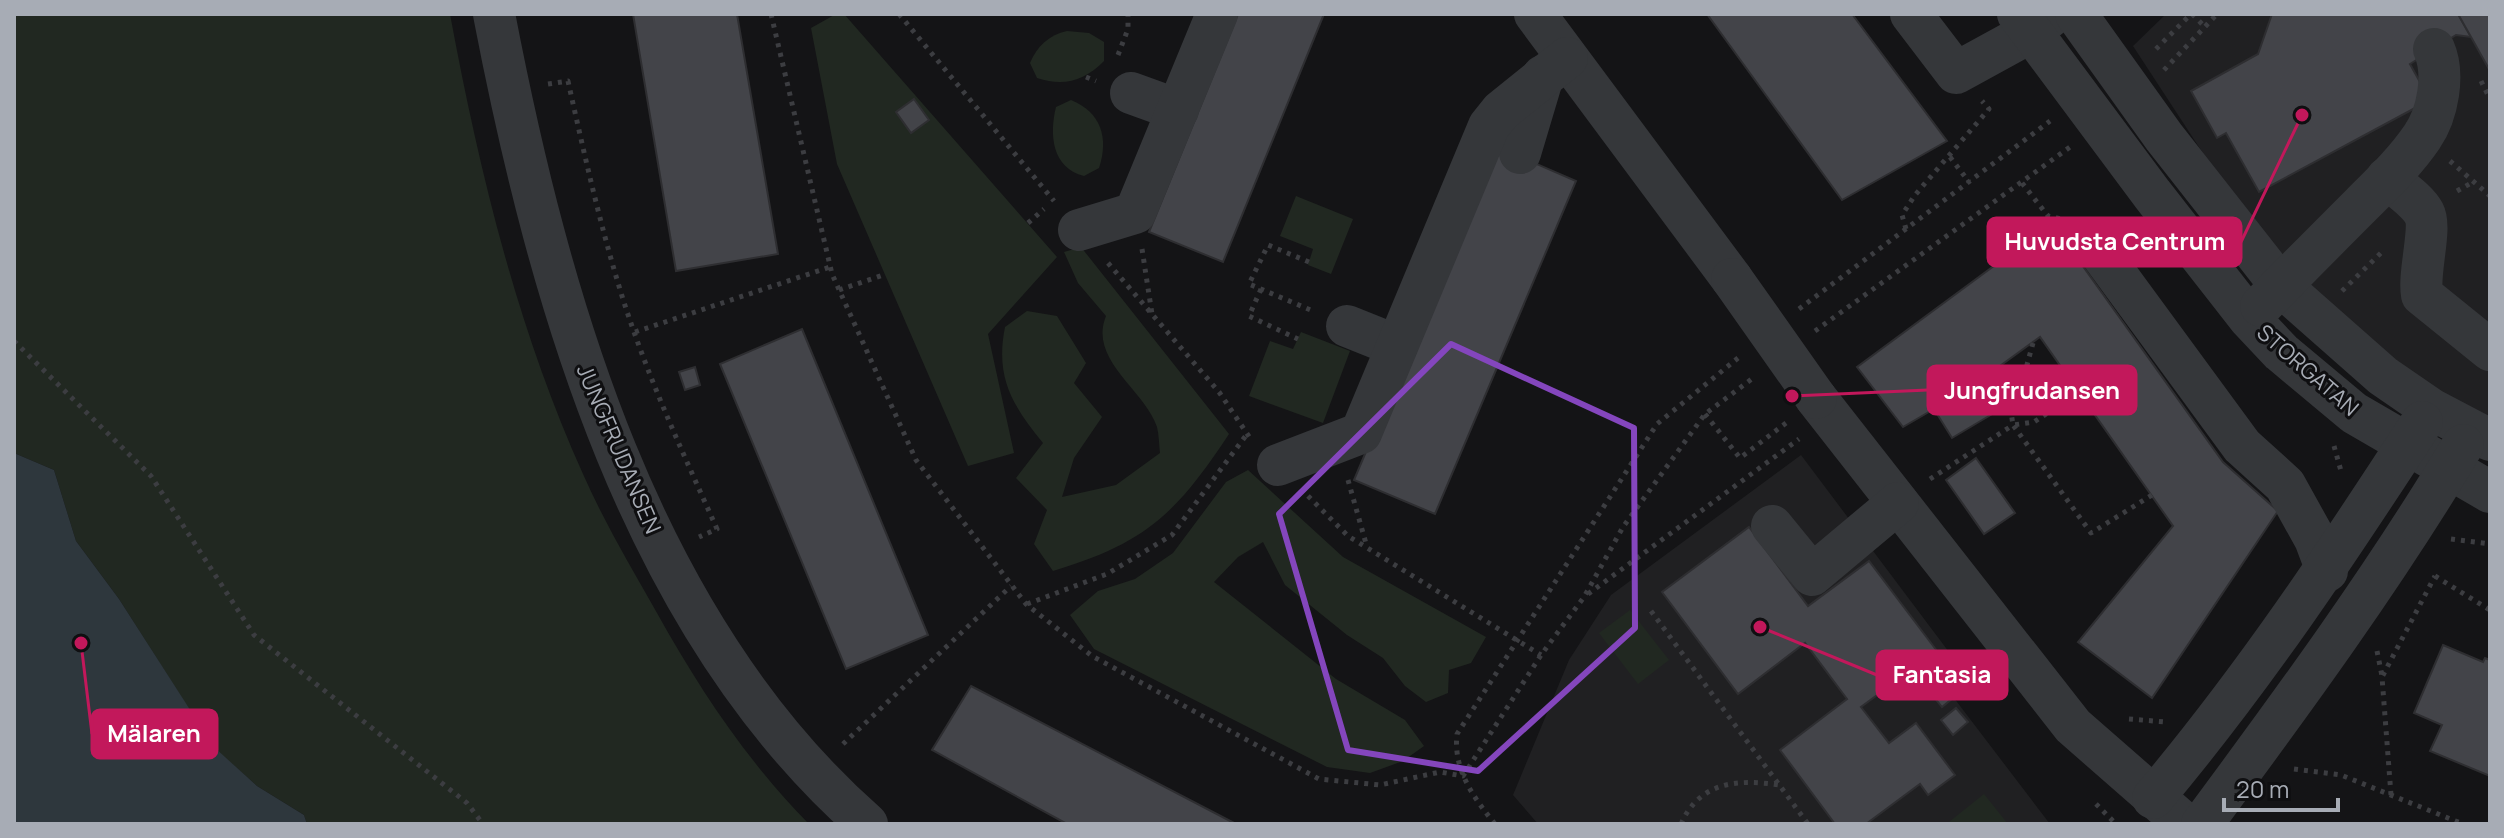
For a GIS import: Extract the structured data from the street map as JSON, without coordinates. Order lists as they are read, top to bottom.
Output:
{
  "streets": {
    "street": ["STORGATAN", "JUNGFRUDANSEN"]
  },
  "places": [
    "Huvudsta Centrum",
    "Jungfrudansen",
    "Fantasia",
    "Mälaren"
  ],
  "scale_bar": "20 m"
}
